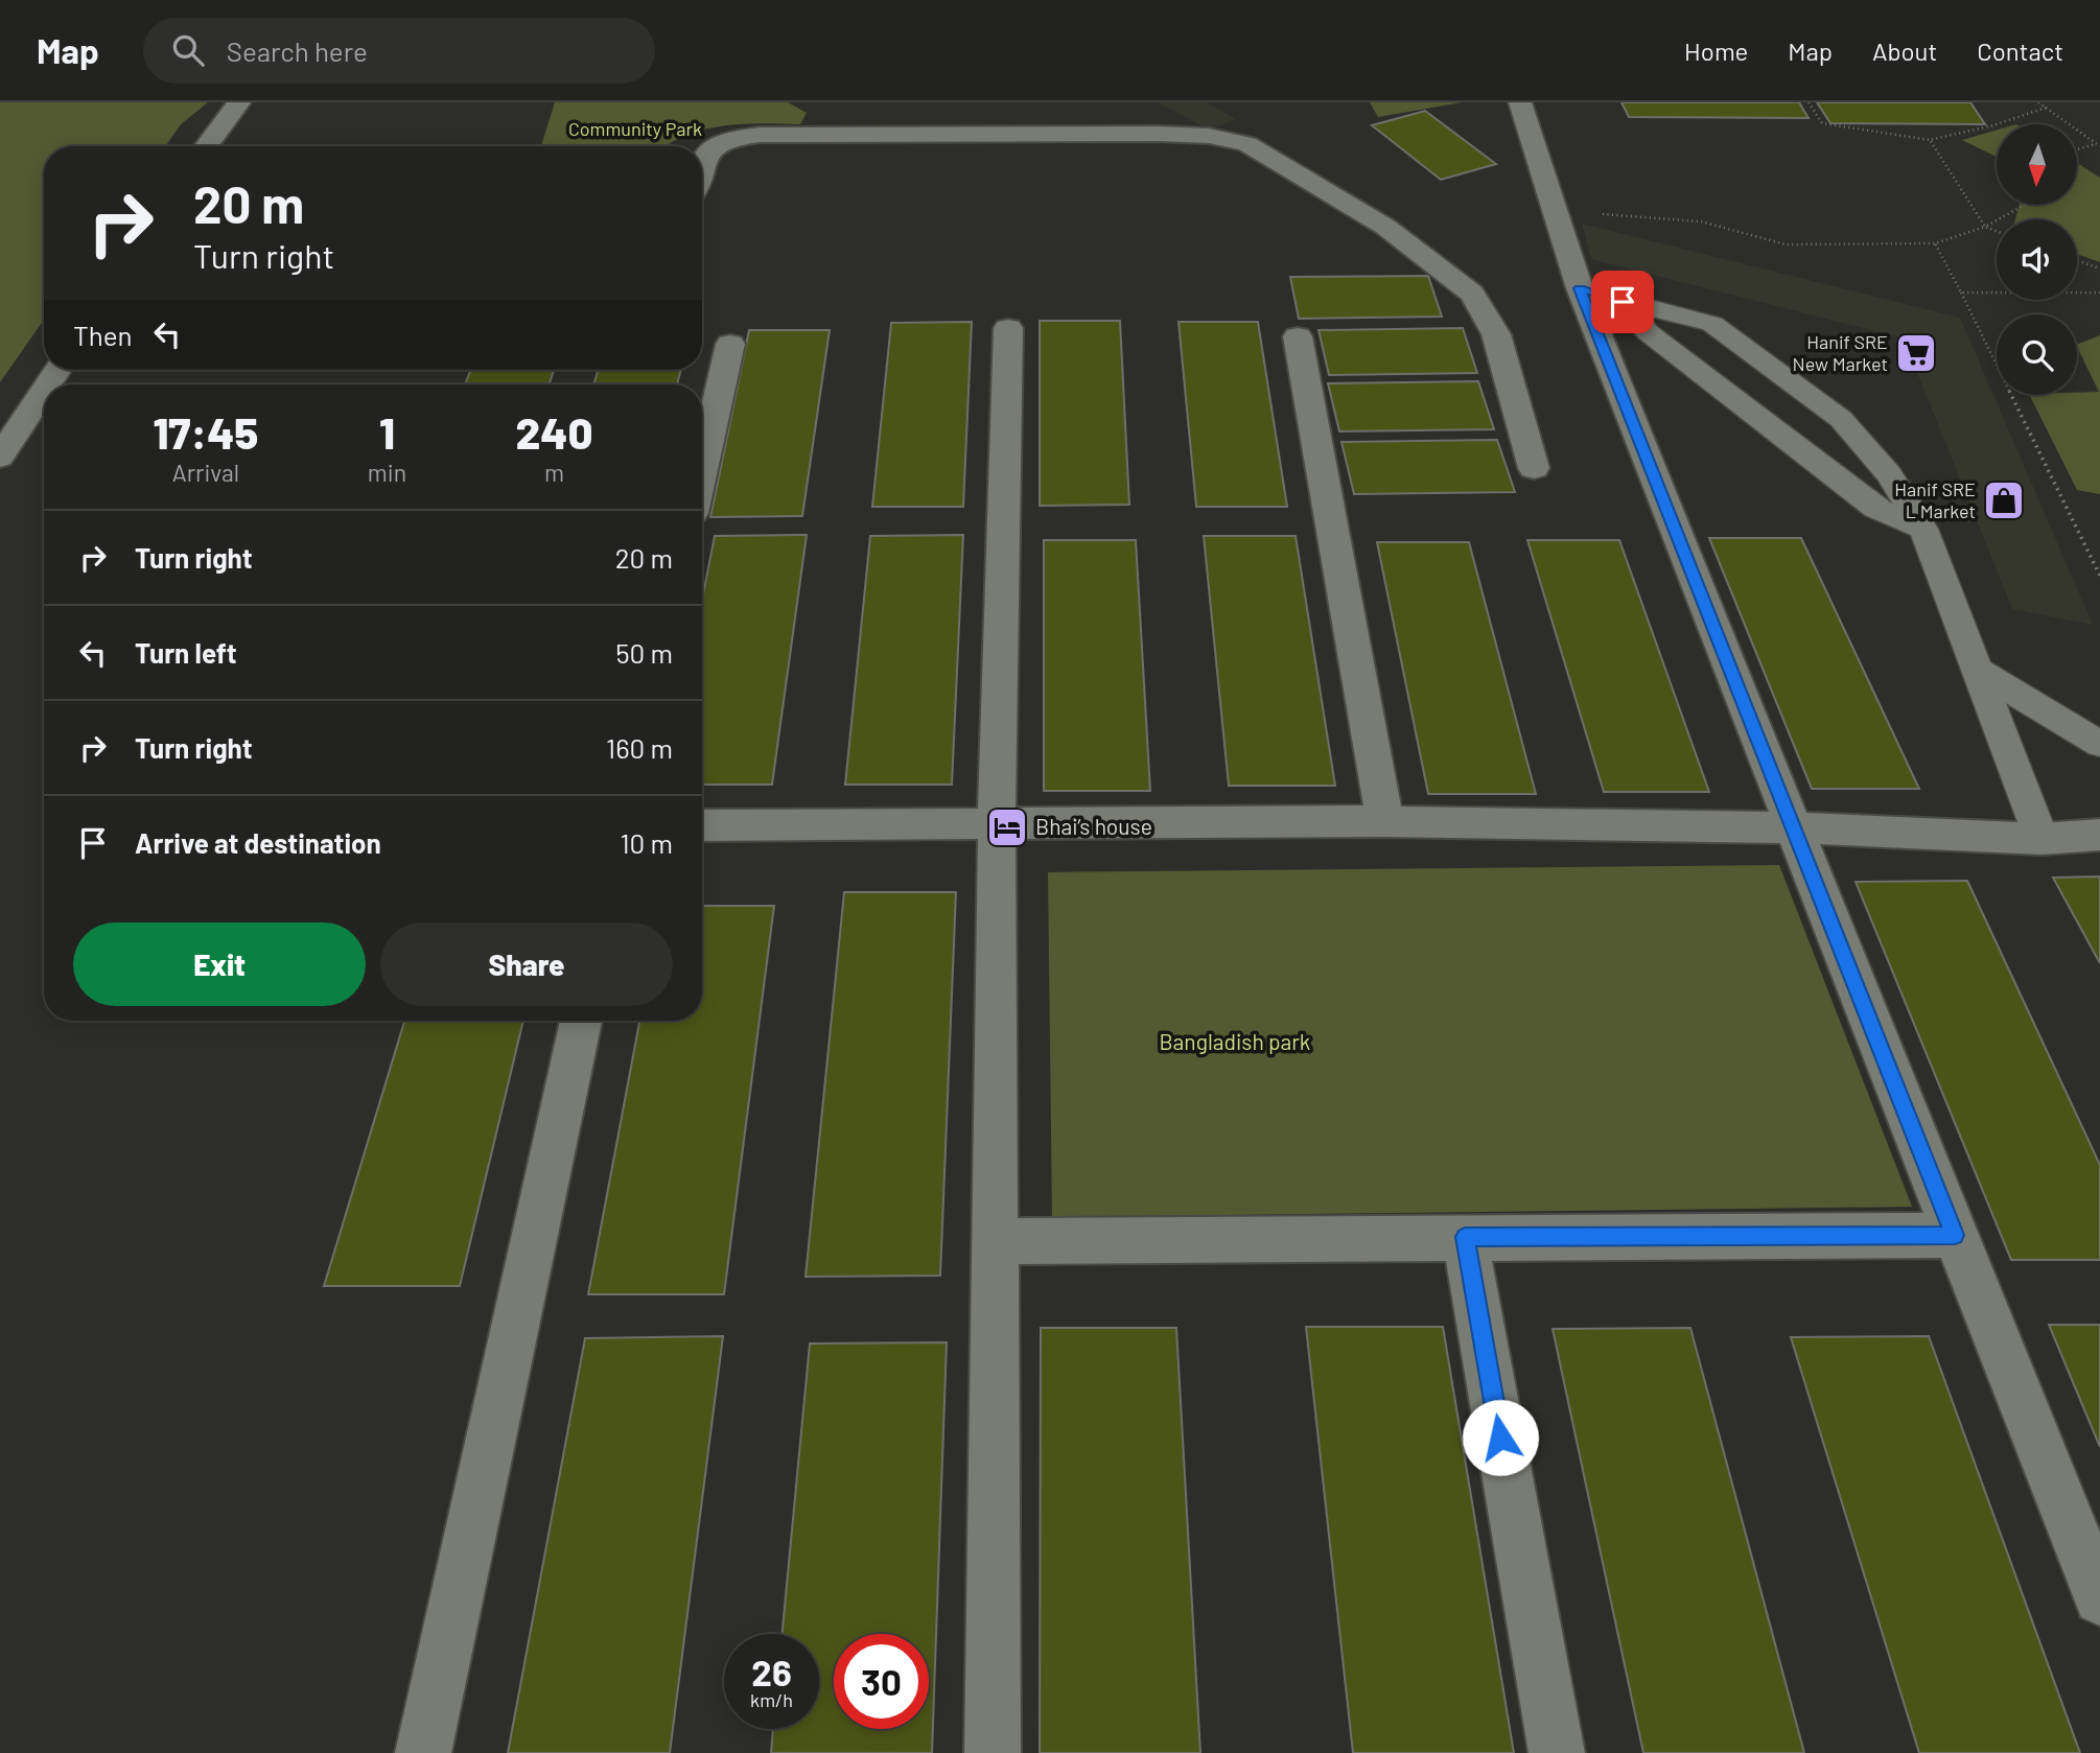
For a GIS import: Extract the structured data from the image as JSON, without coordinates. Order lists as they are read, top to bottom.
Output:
{
  "parks": ["Community Park", "Bangladish park"],
  "places": {
    "supermarket": ["Hanif SRE New Market"],
    "shop": ["Hanif SRE L Market"],
    "hotel": ["Bhai’s house"]
  },
  "north": "bottom",
  "page": {
    "header": "Map",
    "search": "Search here",
    "nav": [
      "Home",
      "Map",
      "About",
      "Contact"
    ],
    "turn": ["20 m", "Turn right"],
    "then": "Then",
    "eta": [
      "17:45",
      "Arrival",
      "1",
      "min",
      "240",
      "m"
    ],
    "list": [
      {
        "name": "Turn right",
        "value": "20 m"
      },
      {
        "name": "Turn left",
        "value": "50 m"
      },
      {
        "name": "Turn right",
        "value": "160 m"
      },
      {
        "name": "Arrive at destination",
        "value": "10 m"
      }
    ],
    "buttons": ["Exit", "Share"],
    "speed": "26 km/h",
    "limit": "30"
  }
}
